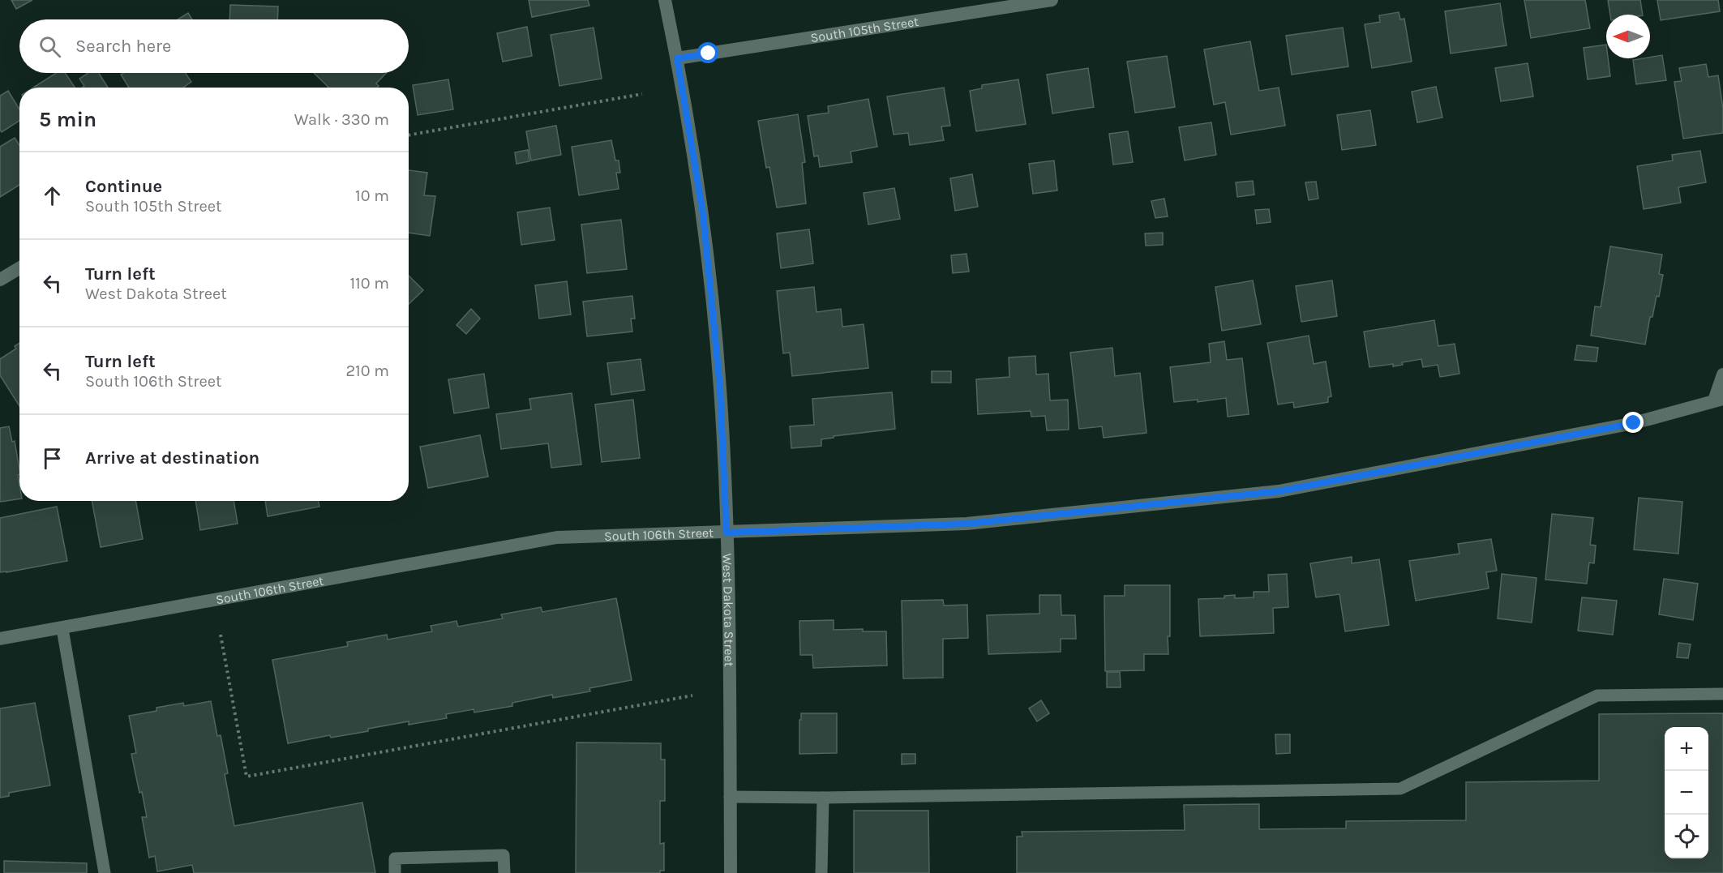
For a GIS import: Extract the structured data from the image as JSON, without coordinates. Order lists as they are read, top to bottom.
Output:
{
  "streets": {
    "street": ["South 105th Street", "South 106th Street", "West Dakota Street"]
  },
  "crossings": [
    ["South 105th Street", "West Dakota Street"],
    ["South 106th Street", "West Dakota Street"]
  ],
  "north": "left",
  "page": {
    "search": "Search here",
    "heading": ["5 min", "Walk · 330 m"],
    "list": [
      ["Continue", "South 105th Street", "10 m"],
      ["Turn left", "West Dakota Street", "110 m"],
      ["Turn left", "South 106th Street", "210 m"],
      "Arrive at destination"
    ],
    "map_buttons": ["+", "−"]
  }
}
